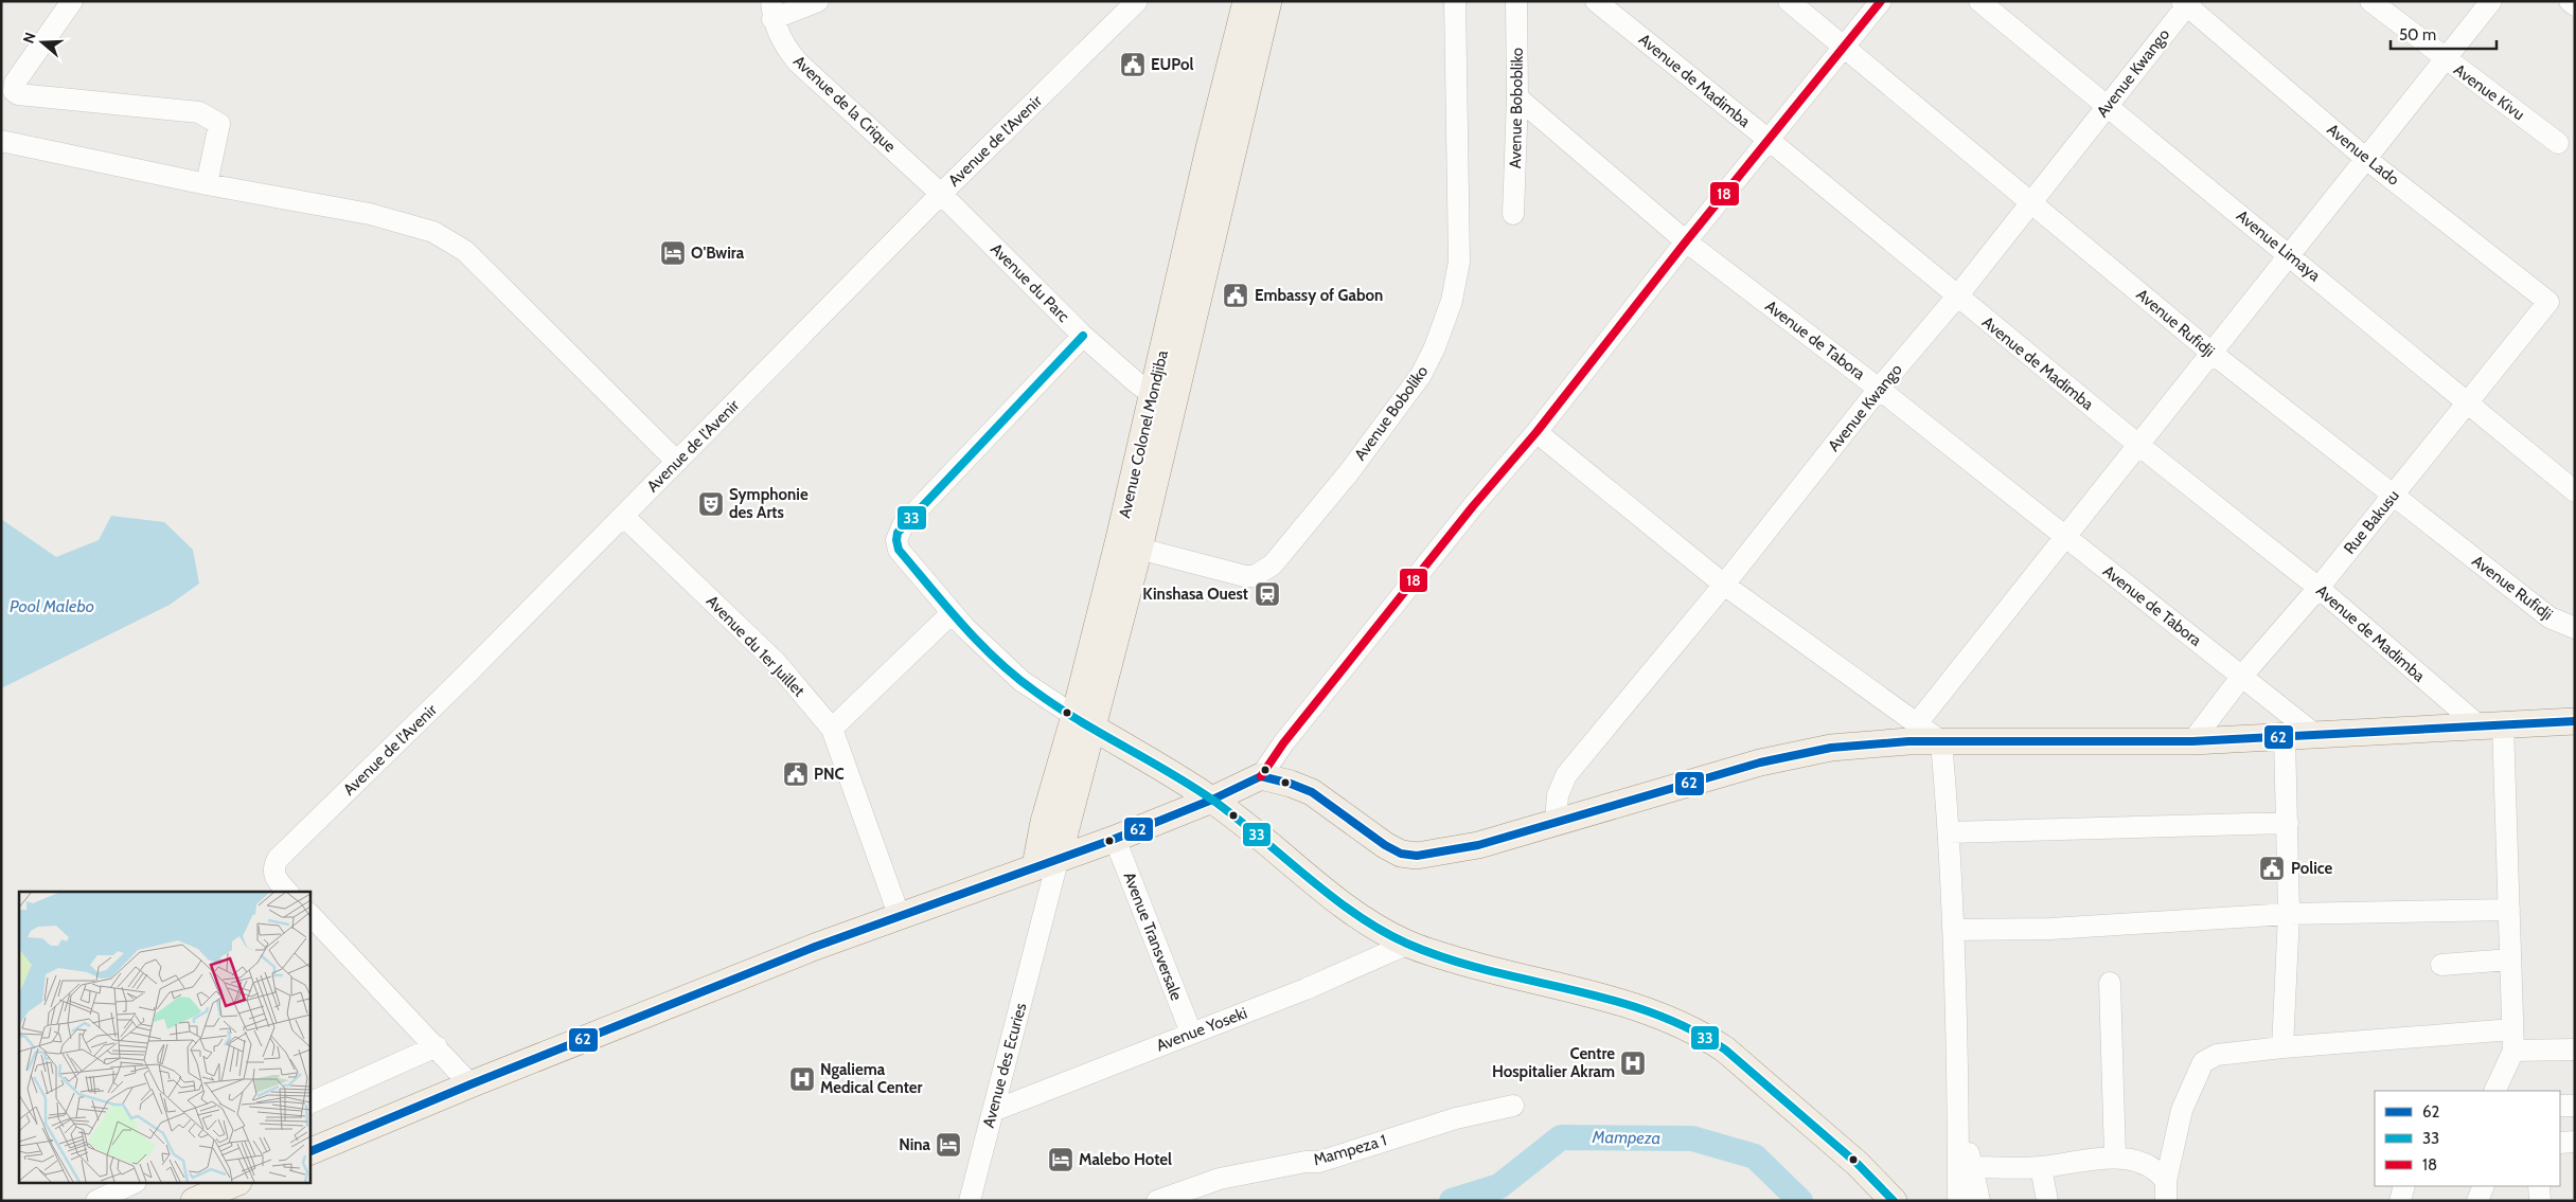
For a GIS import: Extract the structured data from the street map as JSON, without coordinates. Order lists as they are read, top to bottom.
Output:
{
  "streets": {
    "main road": ["Avenue Colonel Mondjiba"],
    "street": [
      "Avenue Kwango",
      "Avenue de Madimba",
      "Avenue Kivu",
      "Avenue de la Crique",
      "Avenue Bobobliko",
      "Avenue de l'Avenir",
      "Avenue Lado",
      "Avenue Limaya",
      "Avenue du Parc",
      "Avenue Rufidji",
      "Avenue de Tabora",
      "Avenue Boboliko",
      "Rue Bakusu",
      "Avenue du 1er Juillet",
      "Avenue Transversale",
      "Avenue Yoseki",
      "Avenue des Ecuries",
      "Mampeza 1"
    ]
  },
  "crossings": [
    ["Avenue Kwango", "Avenue de Madimba"],
    ["Avenue Kwango", "Avenue Lado"],
    ["Avenue Kwango", "Avenue Limaya"],
    ["Avenue Kwango", "Avenue Rufidji"],
    ["Avenue Kwango", "Avenue de Tabora"],
    ["Avenue de Madimba", "Rue Bakusu"],
    ["Avenue de la Crique", "Avenue de l'Avenir"],
    ["Avenue de la Crique", "Avenue du Parc"],
    ["Avenue Bobobliko", "Avenue de Tabora"],
    ["Avenue de l'Avenir", "Avenue du Parc"],
    ["Avenue de l'Avenir", "Avenue du 1er Juillet"],
    ["Avenue Lado", "Rue Bakusu"],
    ["Avenue Limaya", "Rue Bakusu"],
    ["Avenue du Parc", "Avenue Colonel Mondjiba"],
    ["Avenue Rufidji", "Rue Bakusu"],
    ["Avenue de Tabora", "Rue Bakusu"],
    ["Avenue Boboliko", "Avenue Colonel Mondjiba"],
    ["Avenue Colonel Mondjiba", "Avenue des Ecuries"],
    ["Avenue Transversale", "Avenue Yoseki"],
    ["Avenue Yoseki", "Avenue des Ecuries"]
  ],
  "water": ["Pool Malebo", "Mampeza"],
  "places": {
    "public building": [
      "EUPol",
      "Embassy of Gabon",
      "PNC",
      "Police"
    ],
    "hotel": ["O'Bwira", "Nina", "Malebo Hotel"],
    "theatre": ["Symphonie des Arts"],
    "station": ["Kinshasa Ouest"],
    "hospital": ["Centre Hospitalier Akram", "Ngaliema Medical Center"]
  },
  "lines": ["transit line 18", "transit line 33", "transit line 62"],
  "legend": ["62", "33", "18"],
  "scale_bar": "50 m",
  "north": "left"
}
